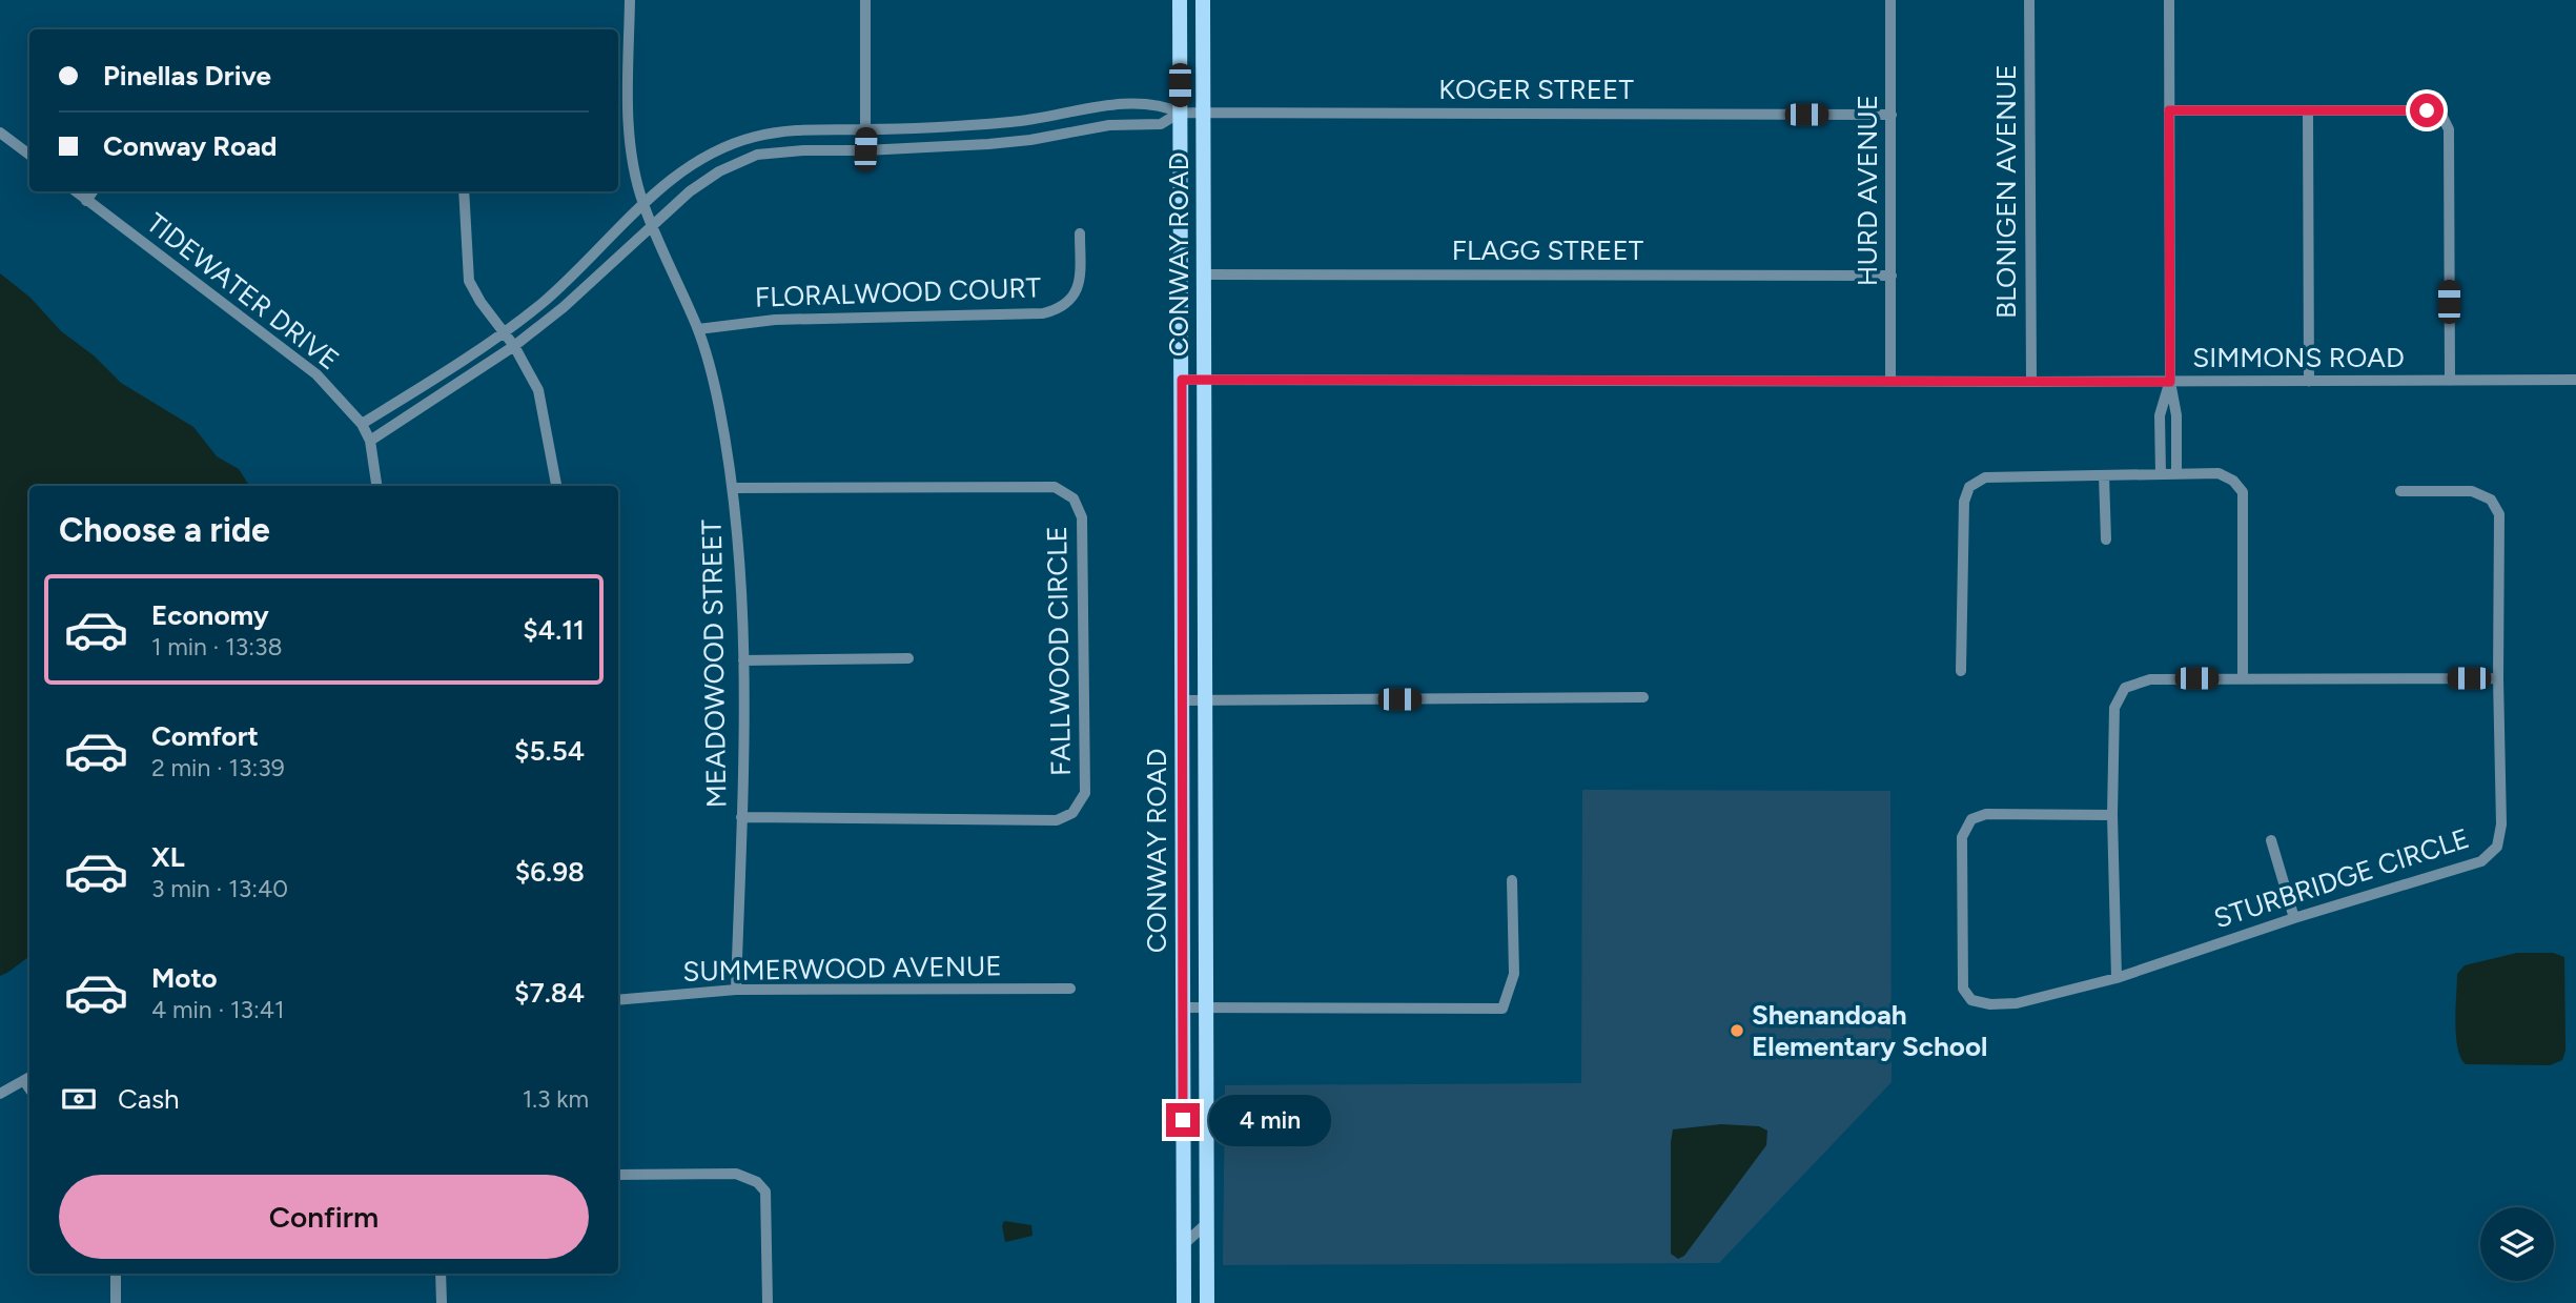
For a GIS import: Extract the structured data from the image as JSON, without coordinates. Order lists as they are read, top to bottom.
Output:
{
  "streets": {
    "main road": ["CONWAY ROAD"],
    "street": [
      "KOGER STREET",
      "HURD AVENUE",
      "BLONIGEN AVENUE",
      "FLAGG STREET",
      "TIDEWATER DRIVE",
      "FLORALWOOD COURT",
      "SIMMONS ROAD",
      "FALLWOOD CIRCLE",
      "MEADOWOOD STREET",
      "STURBRIDGE CIRCLE",
      "SUMMERWOOD AVENUE"
    ]
  },
  "crossings": [
    ["KOGER STREET", "HURD AVENUE"],
    ["KOGER STREET", "CONWAY ROAD"],
    ["HURD AVENUE", "FLAGG STREET"],
    ["HURD AVENUE", "SIMMONS ROAD"],
    ["BLONIGEN AVENUE", "SIMMONS ROAD"],
    ["FLAGG STREET", "CONWAY ROAD"],
    ["CONWAY ROAD", "SIMMONS ROAD"],
    ["FLORALWOOD COURT", "MEADOWOOD STREET"],
    ["FALLWOOD CIRCLE", "MEADOWOOD STREET"],
    ["MEADOWOOD STREET", "SUMMERWOOD AVENUE"]
  ],
  "places": ["Shenandoah Elementary School"],
  "page": {
    "banner": ["Pinellas Drive", "Conway Road"],
    "heading": "Choose a ride",
    "list": [
      {
        "name": "Economy",
        "note": "1 min · 13:38",
        "value": "$4.11"
      },
      {
        "name": "Comfort",
        "note": "2 min · 13:39",
        "value": "$5.54"
      },
      {
        "name": "XL",
        "note": "3 min · 13:40",
        "value": "$6.98"
      },
      {
        "name": "Moto",
        "note": "4 min · 13:41",
        "value": "$7.84"
      }
    ],
    "pay": ["Cash", "1.3 km"],
    "bubble": "4 min",
    "buttons": "Confirm"
  }
}
